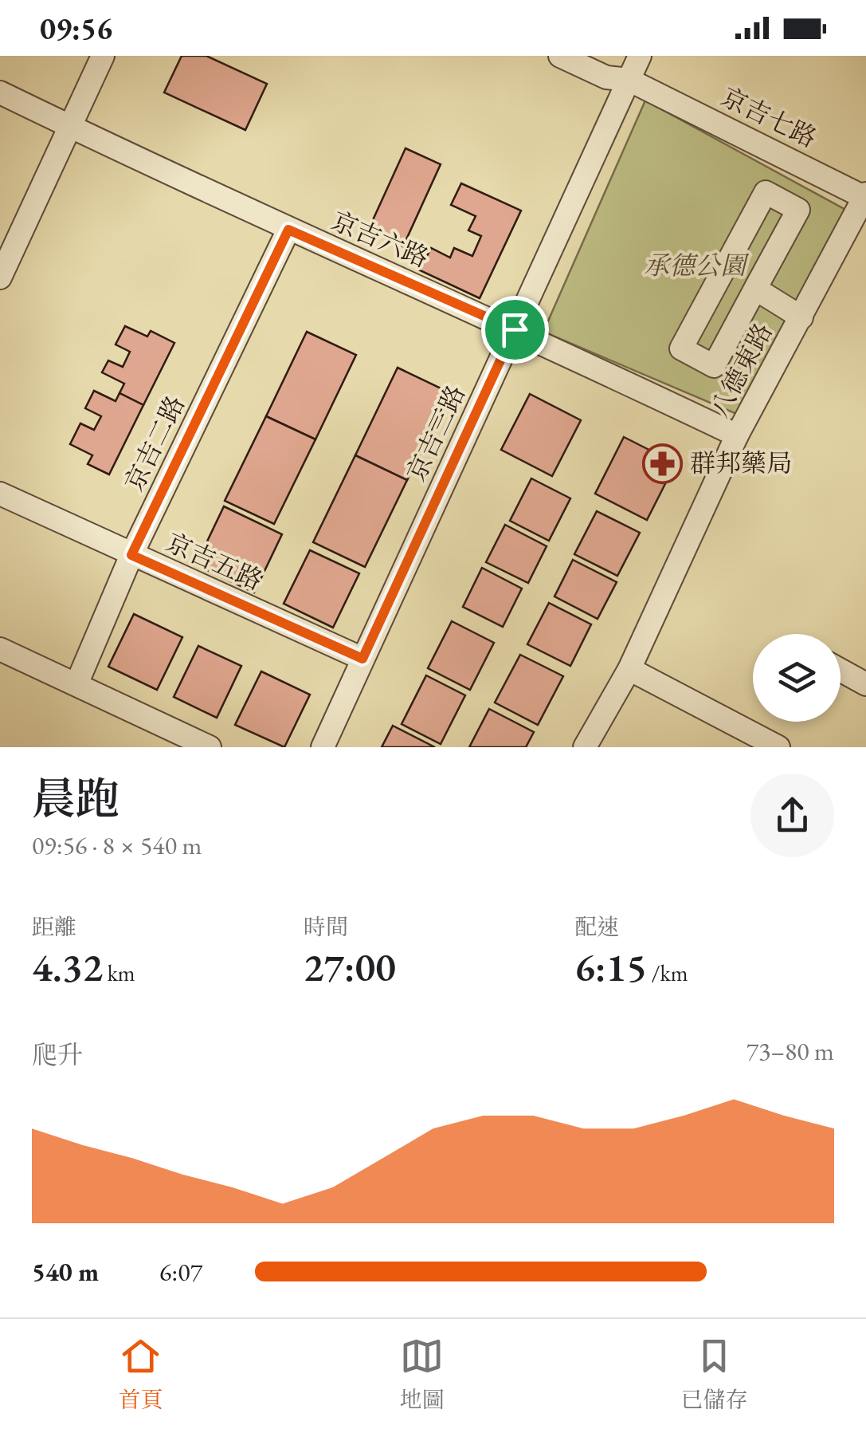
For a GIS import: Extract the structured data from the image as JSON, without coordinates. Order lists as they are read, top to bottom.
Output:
{
  "streets": {
    "street": [
      "京吉七路",
      "京吉六路",
      "八德東路",
      "京吉三路",
      "京吉二路",
      "京吉五路"
    ]
  },
  "crossings": [
    ["京吉七路", "八德東路"],
    ["京吉七路", "京吉三路"],
    ["京吉六路", "八德東路"],
    ["京吉六路", "京吉三路"],
    ["京吉六路", "京吉二路"],
    ["京吉三路", "京吉五路"],
    ["京吉二路", "京吉五路"]
  ],
  "parks": ["承德公園"],
  "places": {
    "pharmacy": ["群邦藥局"]
  },
  "page": {
    "status": "09:56",
    "heading": ["晨跑", "09:56 · 8 × 540 m"],
    "stats": [
      ["距離", "4.32 km"],
      ["時間", "27:00"],
      ["配速", "6:15 /km"]
    ],
    "chart": ["爬升", "73–80 m"],
    "list": [
      {
        "name": "540 m",
        "note": "6:07"
      }
    ],
    "tabs": ["首頁", "地圖", "已儲存"]
  }
}
